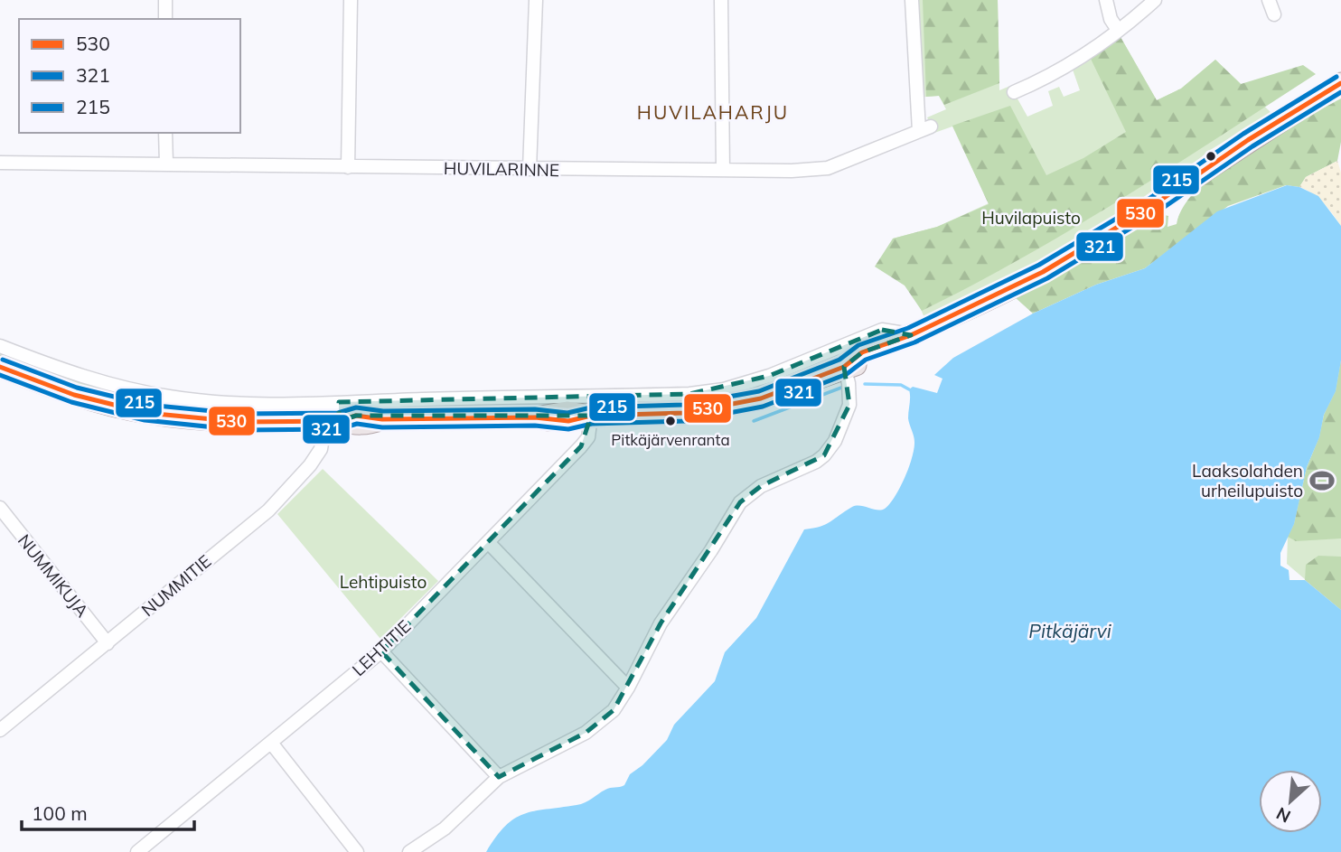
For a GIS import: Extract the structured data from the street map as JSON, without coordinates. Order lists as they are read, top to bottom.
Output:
{
  "streets": {
    "street": [
      "HUVILARINNE",
      "NUMMIKUJA",
      "NUMMITIE",
      "LEHTITIE"
    ]
  },
  "crossings": [
    ["NUMMIKUJA", "NUMMITIE"]
  ],
  "districts": ["HUVILAHARJU"],
  "water": ["Pitkäjärvi"],
  "parks": ["Huvilapuisto", "Lehtipuisto"],
  "places": {
    "other": ["Pitkäjärvenranta"],
    "sports": ["Laaksolahden urheilupuisto"]
  },
  "lines": ["transit line 215", "transit line 530", "transit line 321"],
  "legend": ["530", "321", "215"],
  "scale_bar": "100 m",
  "north": "bottom left"
}
